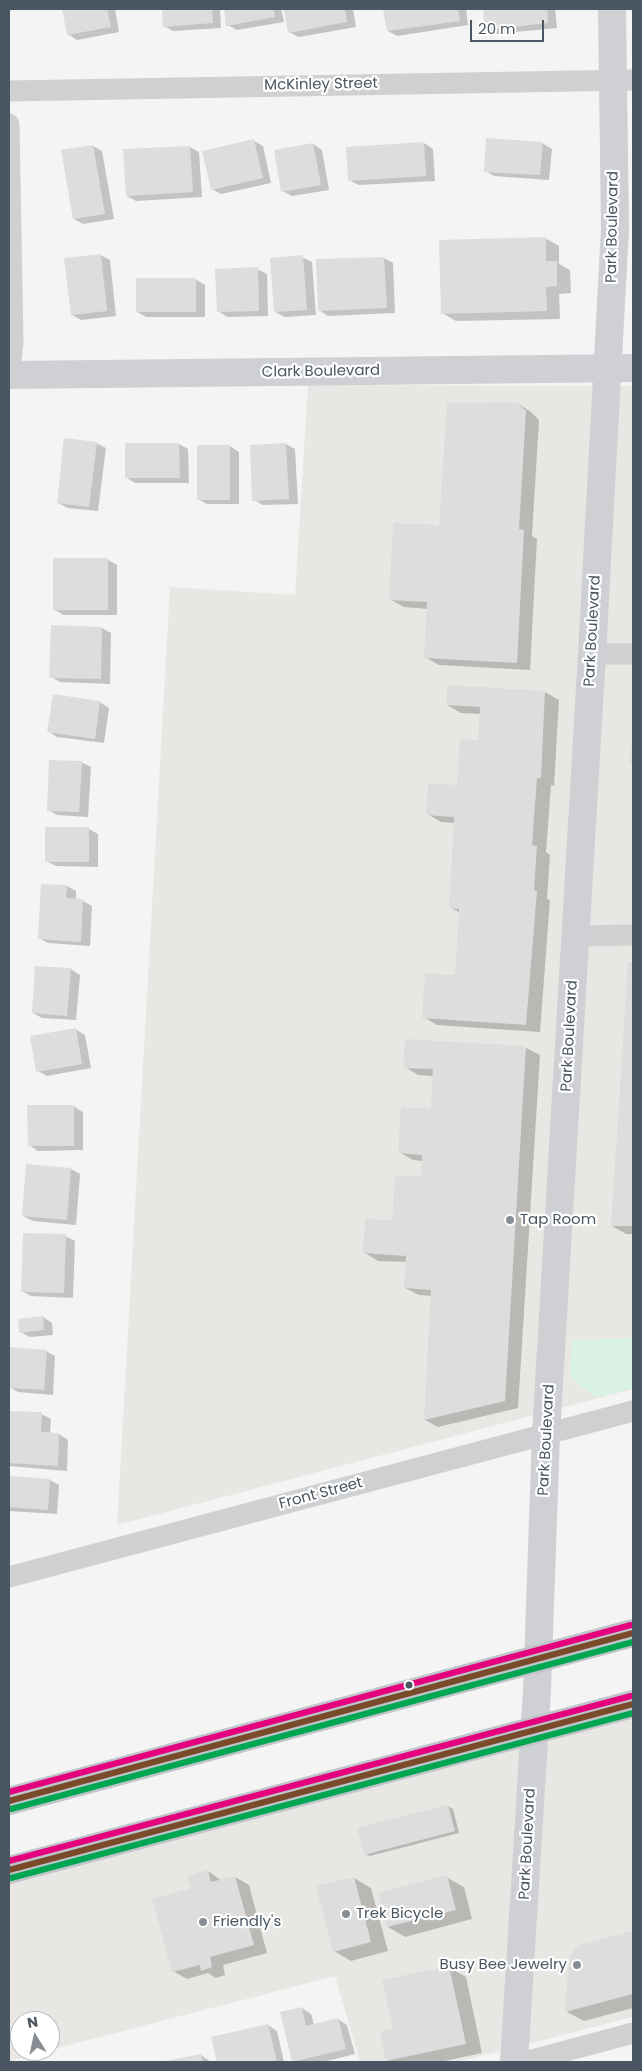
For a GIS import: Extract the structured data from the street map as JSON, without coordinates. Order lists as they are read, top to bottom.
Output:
{
  "streets": {
    "main road": ["Park Boulevard", "Clark Boulevard"],
    "street": ["McKinley Street", "Front Street"]
  },
  "crossings": [
    ["McKinley Street", "Park Boulevard"],
    ["Park Boulevard", "Clark Boulevard"],
    ["Park Boulevard", "Front Street"]
  ],
  "places": [
    "Tap Room",
    "Trek Bicycle",
    "Friendly's",
    "Busy Bee Jewelry"
  ],
  "scale_bar": "20 m",
  "north": "top"
}
